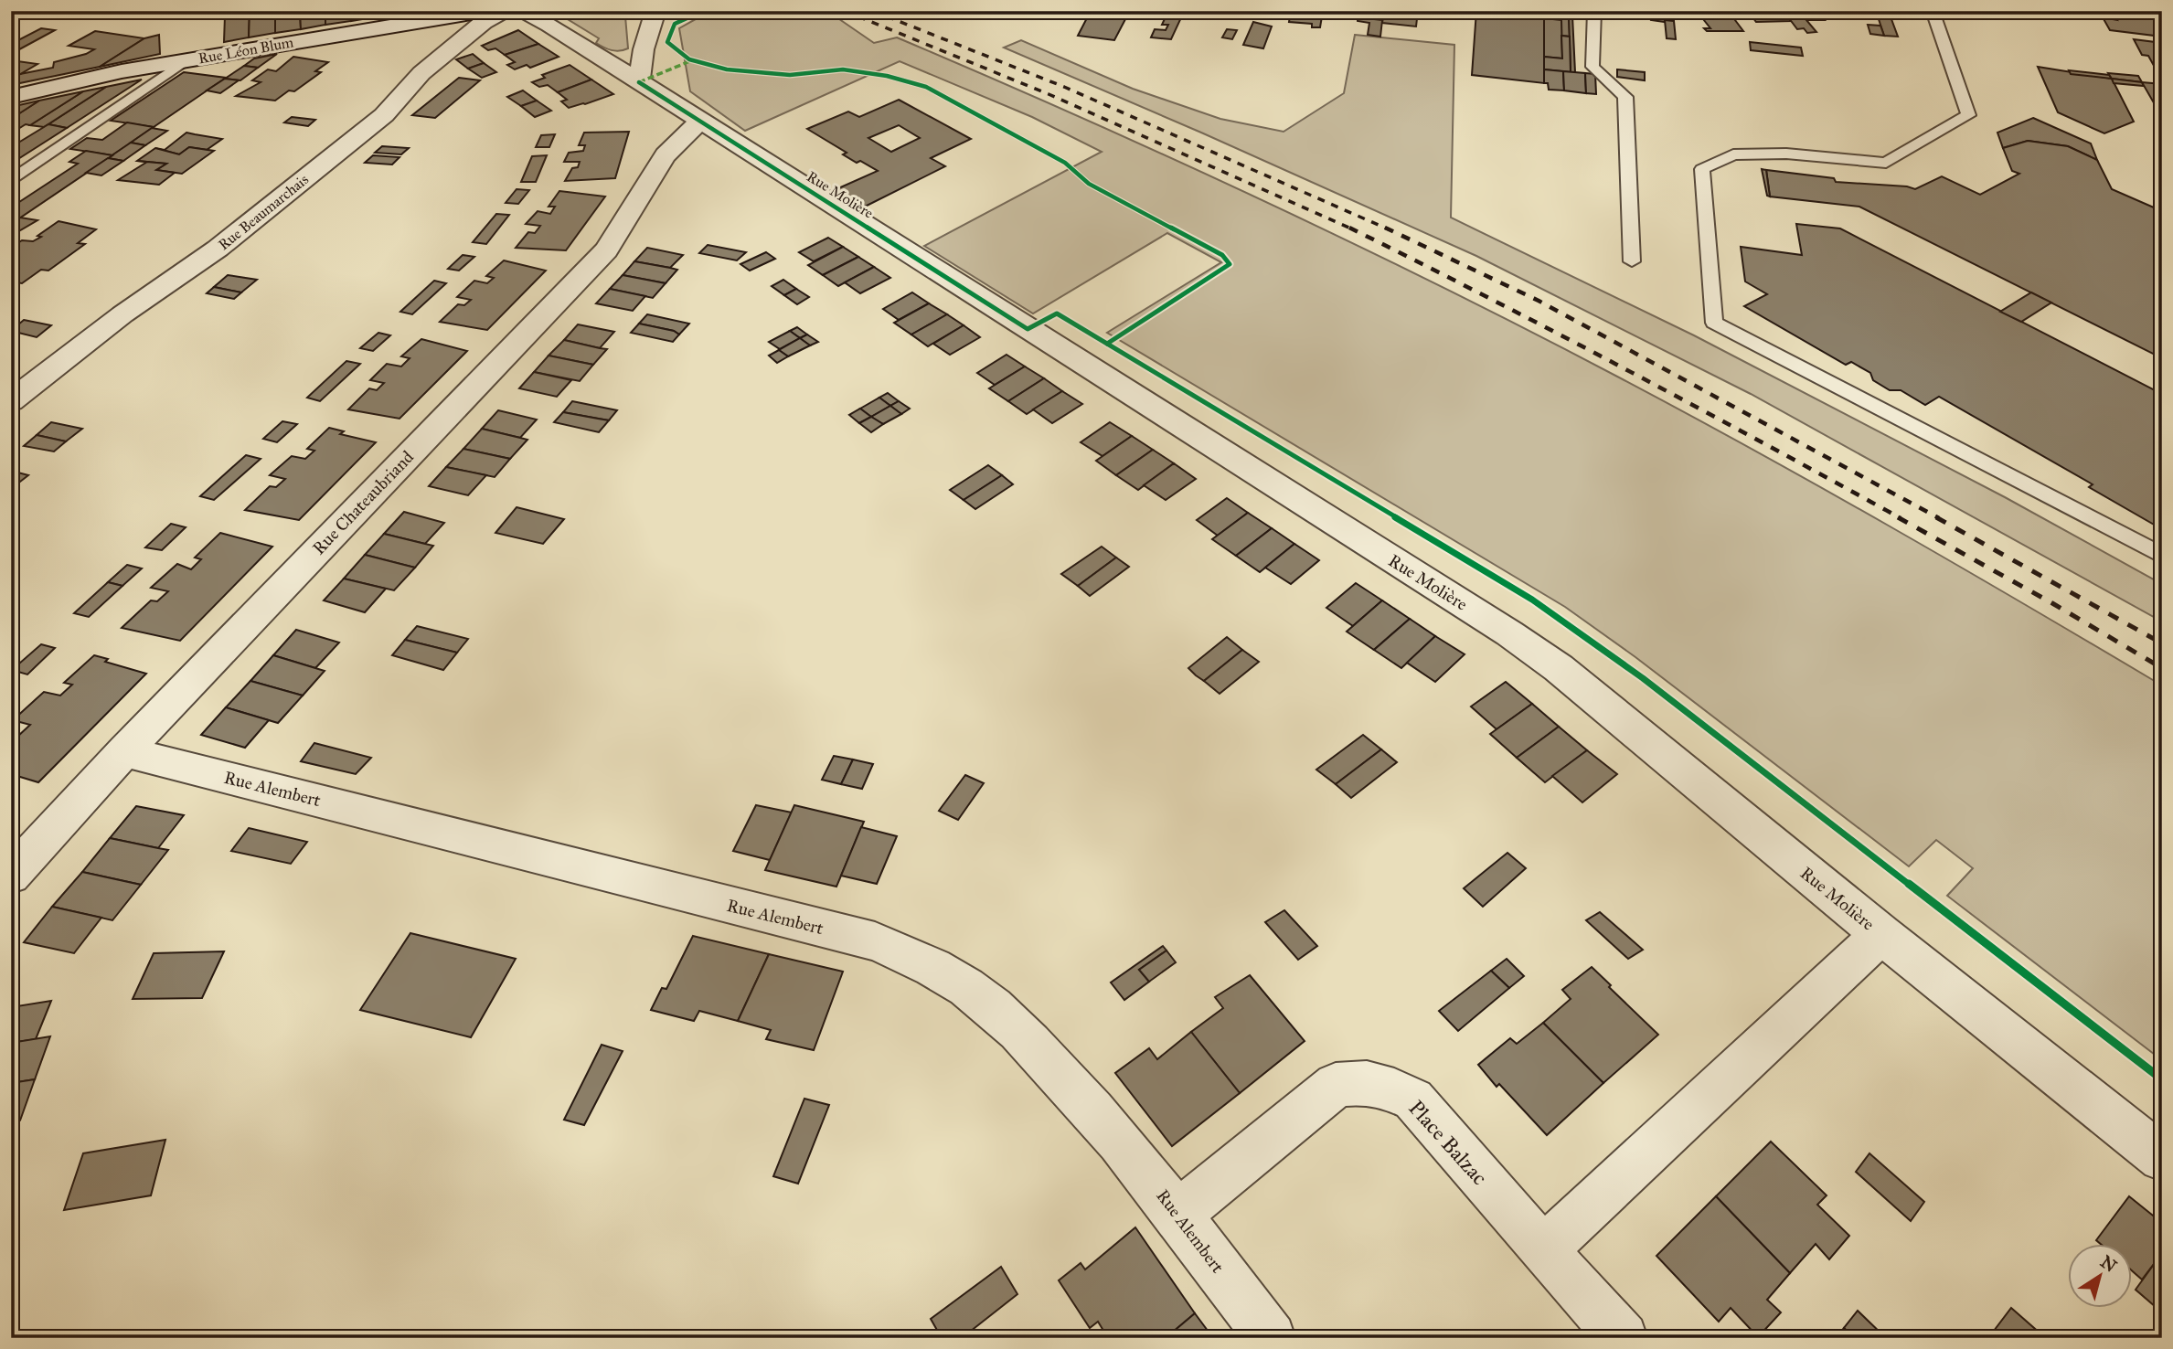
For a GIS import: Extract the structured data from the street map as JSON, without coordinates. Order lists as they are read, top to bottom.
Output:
{
  "streets": {
    "street": [
      "Rue Léon Blum",
      "Rue Molière",
      "Rue Beaumarchais",
      "Rue Chateaubriand",
      "Rue Alembert",
      "Place Balzac"
    ]
  },
  "crossings": [
    ["Rue Molière", "Rue Chateaubriand"],
    ["Rue Chateaubriand", "Rue Alembert"],
    ["Rue Alembert", "Place Balzac"]
  ],
  "north": "top right"
}
